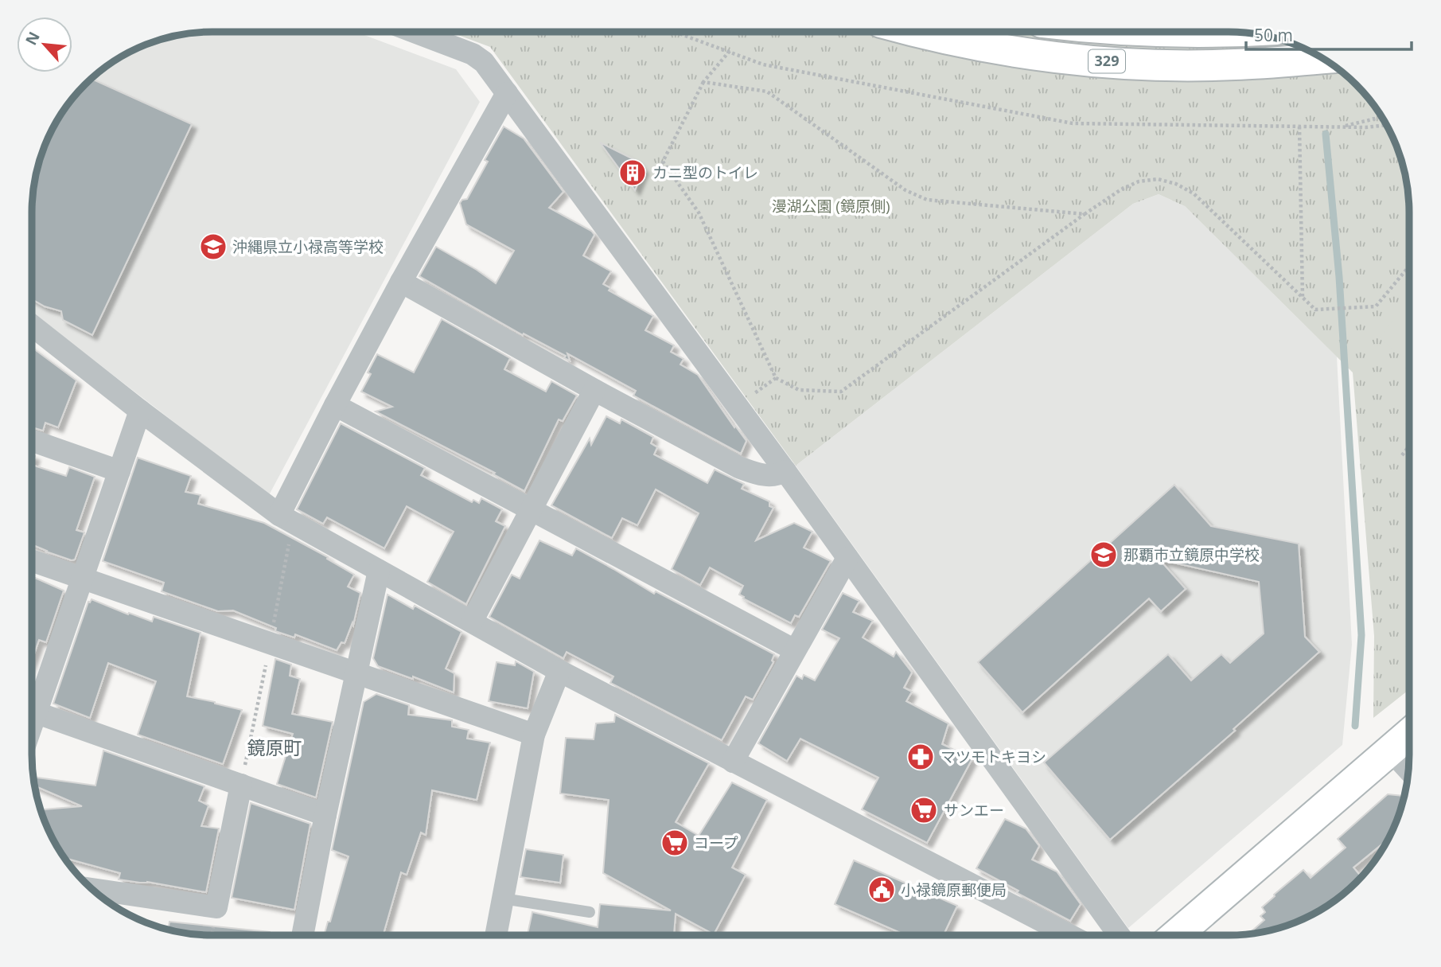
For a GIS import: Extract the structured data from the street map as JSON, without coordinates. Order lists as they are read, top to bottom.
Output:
{
  "streets": {
    "main road": ["329"]
  },
  "districts": ["鏡原町"],
  "parks": ["漫湖公園 (鏡原側)"],
  "places": {
    "building": ["カニ型のトイレ"],
    "school or university": ["沖縄県立小禄高等学校", "那覇市立鏡原中学校"],
    "pharmacy": ["マツモトキヨシ"],
    "supermarket": ["サンエー", "コープ"],
    "public building": ["小禄鏡原郵便局"]
  },
  "scale_bar": "50 m",
  "north": "top left"
}
